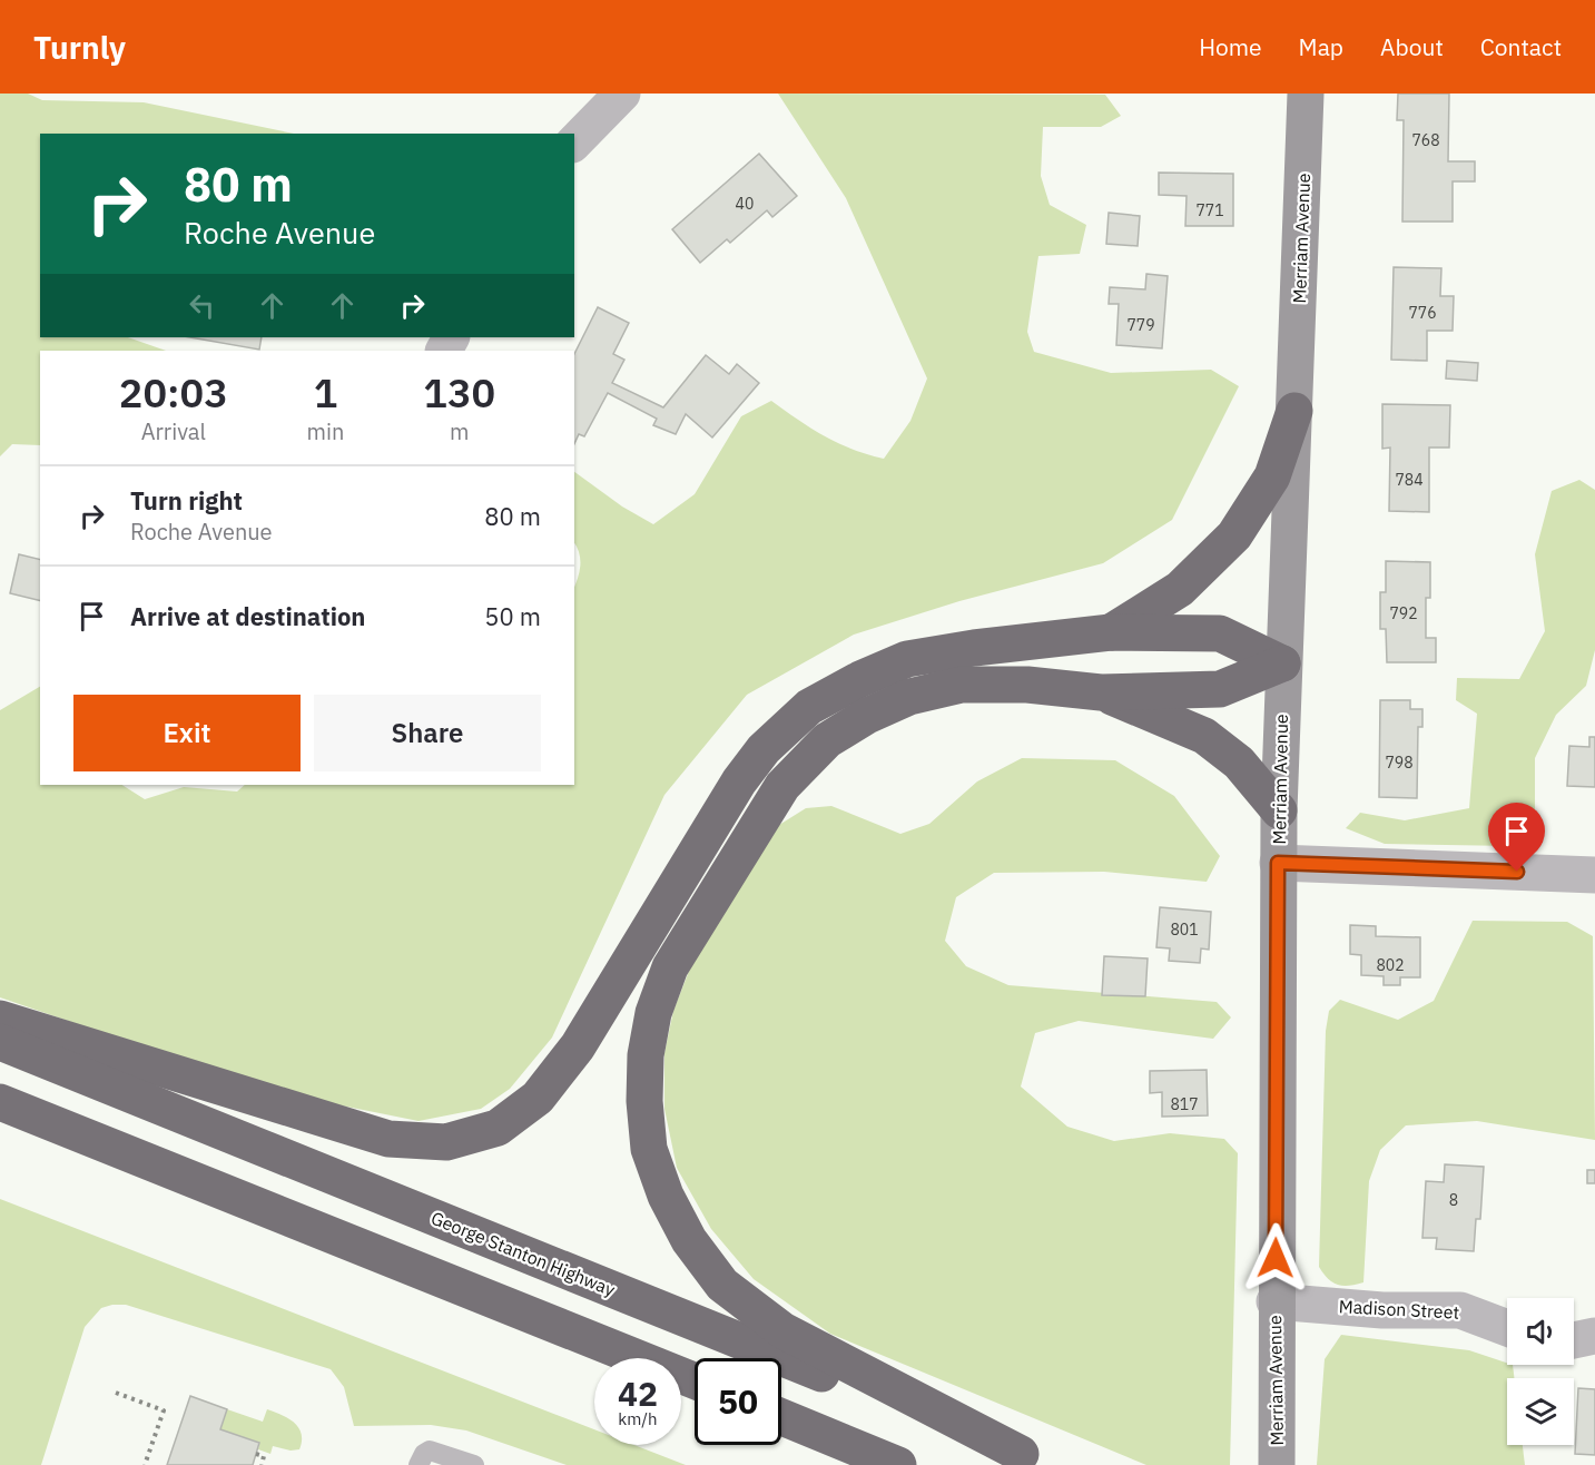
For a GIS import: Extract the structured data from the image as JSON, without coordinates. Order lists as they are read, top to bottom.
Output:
{
  "streets": {
    "highway": ["George Stanton Highway"],
    "main road": ["Merriam Avenue"],
    "street": ["Madison Street"]
  },
  "crossings": [
    ["Merriam Avenue", "Madison Street"]
  ],
  "house_numbers": [
    "768",
    "40",
    "771",
    "776",
    "779",
    "784",
    "792",
    "798",
    "801",
    "802",
    "817",
    "8"
  ],
  "page": {
    "header": "Turnly",
    "nav": [
      "Home",
      "Map",
      "About",
      "Contact"
    ],
    "turn": ["80 m", "Roche Avenue"],
    "eta": [
      "20:03",
      "Arrival",
      "1",
      "min",
      "130",
      "m"
    ],
    "list": [
      {
        "name": "Turn right",
        "note": "Roche Avenue",
        "value": "80 m"
      },
      {
        "name": "Arrive at destination",
        "value": "50 m"
      }
    ],
    "buttons": ["Exit", "Share"],
    "speed": "42 km/h",
    "limit": "50"
  }
}
